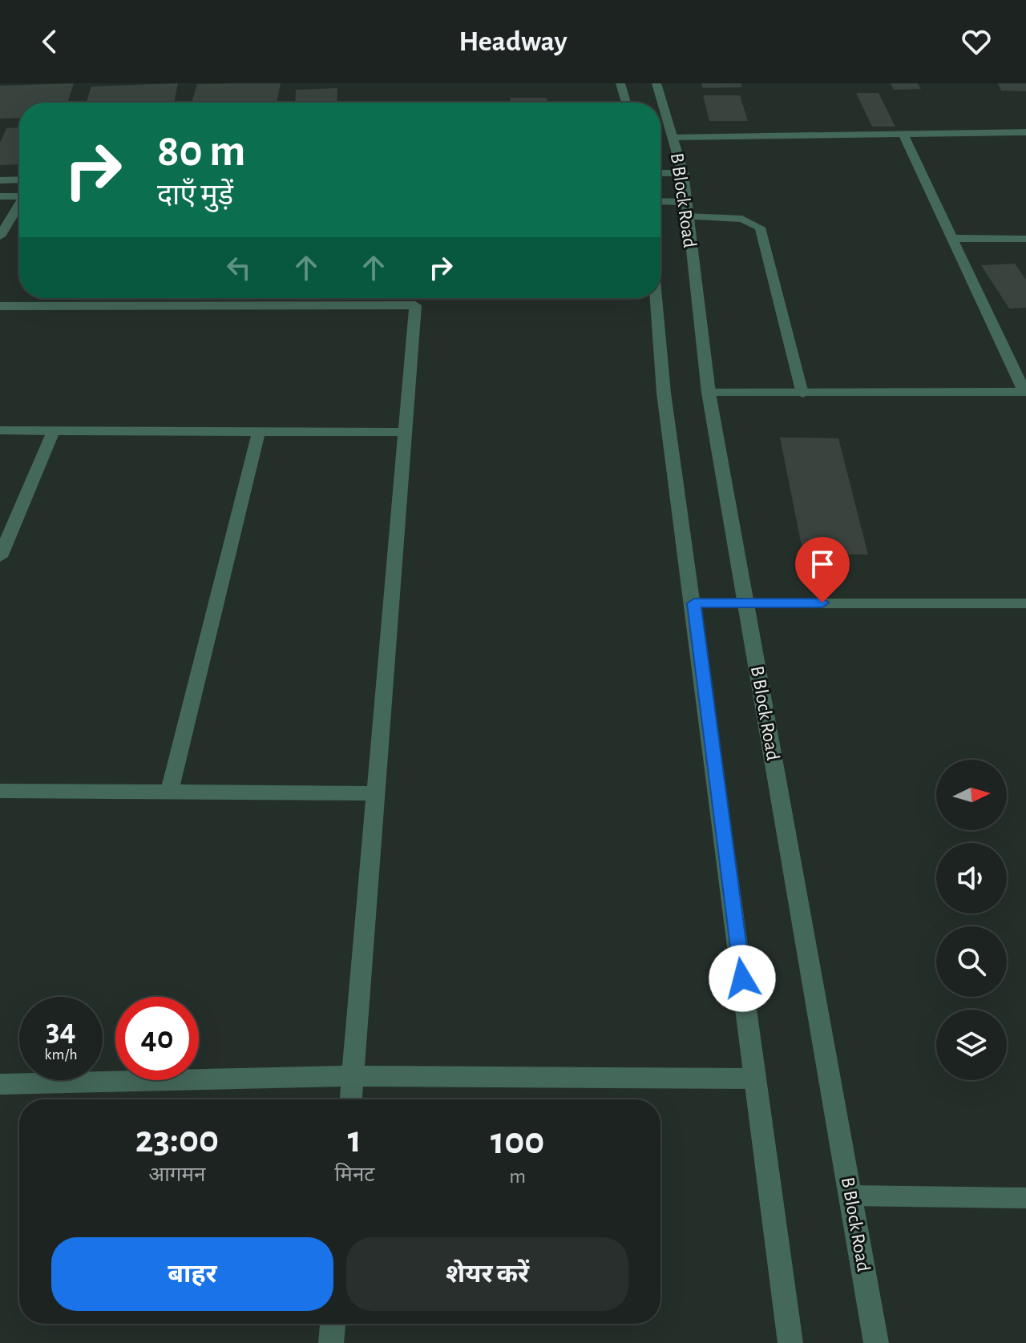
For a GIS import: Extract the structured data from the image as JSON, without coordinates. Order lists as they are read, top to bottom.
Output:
{
  "streets": {
    "street": ["B Block Road"]
  },
  "north": "right",
  "page": {
    "header": "Headway",
    "turn": ["80 m", "दाएँ मुड़ें"],
    "speed": "34 km/h",
    "limit": "40",
    "eta": [
      "23:00",
      "आगमन",
      "1",
      "मिनट",
      "100",
      "m"
    ],
    "buttons": ["बाहर", "शेयर करें"]
  }
}
